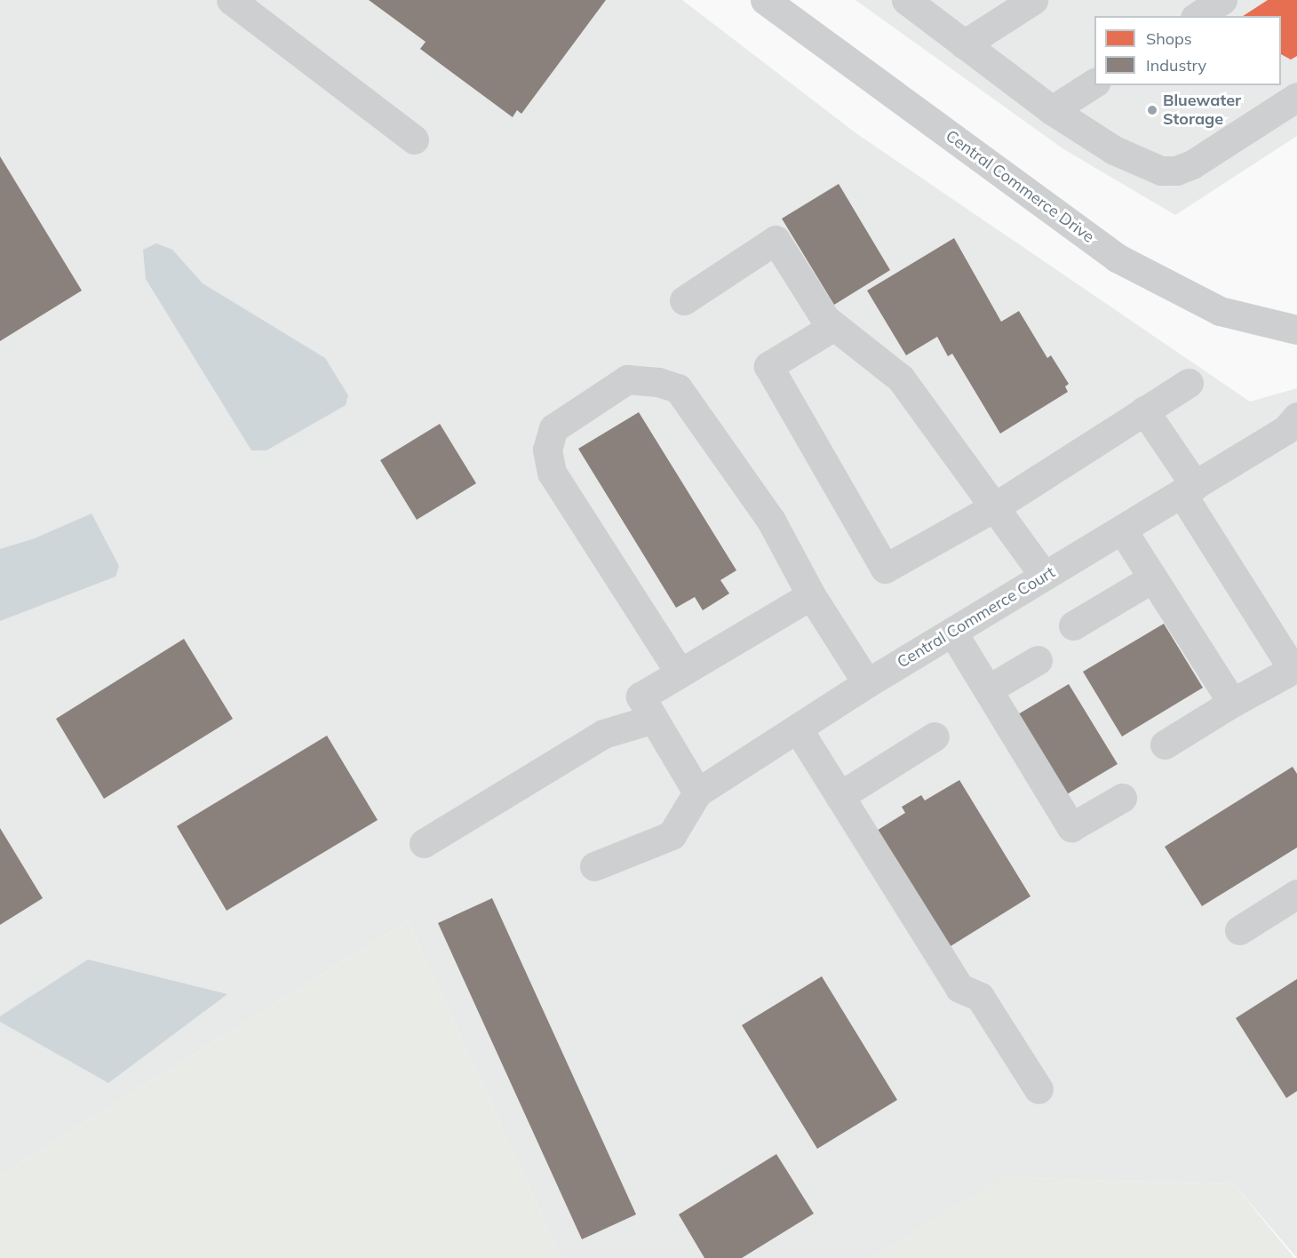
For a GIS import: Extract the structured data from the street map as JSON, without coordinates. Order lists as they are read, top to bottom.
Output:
{
  "streets": {
    "street": ["Central Commerce Drive", "Central Commerce Court"]
  },
  "places": ["Bluewater Storage"],
  "legend": ["Shops", "Industry"]
}
